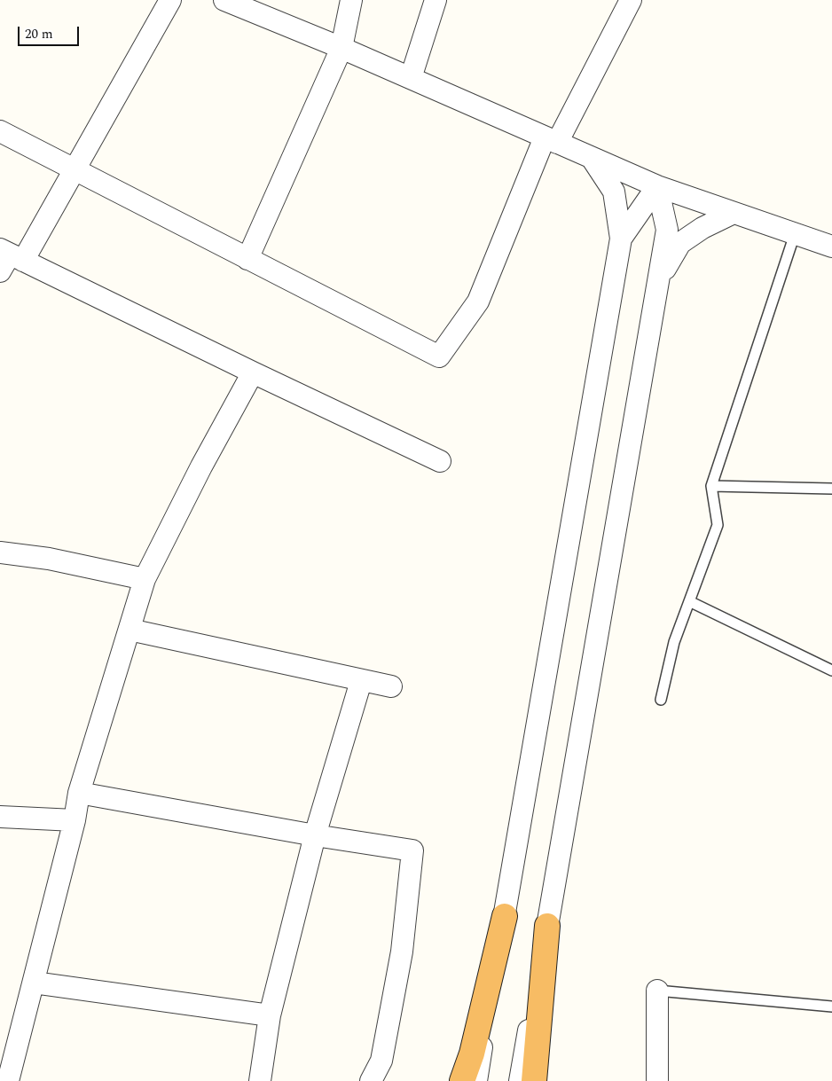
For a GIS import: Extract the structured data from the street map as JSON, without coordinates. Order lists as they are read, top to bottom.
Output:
{
  "scale_bar": "20 m"
}
